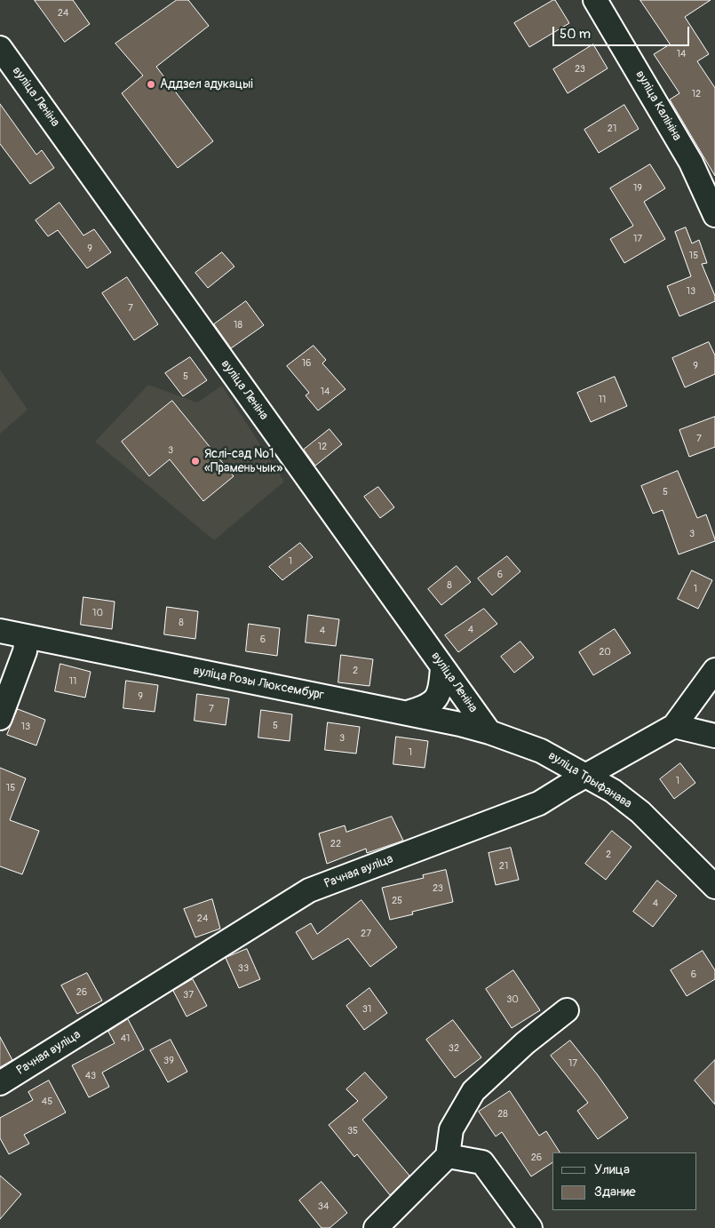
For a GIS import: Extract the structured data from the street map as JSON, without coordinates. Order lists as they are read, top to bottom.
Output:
{
  "streets": {
    "street": [
      "вуліца Леніна",
      "вуліца Калініна",
      "вуліца Розы Люксембург",
      "вуліца Трыфанава",
      "Рачная вуліца"
    ]
  },
  "crossings": [
    ["вуліца Леніна", "вуліца Розы Люксембург"],
    ["вуліца Леніна", "вуліца Трыфанава"],
    ["вуліца Розы Люксембург", "вуліца Трыфанава"],
    ["вуліца Трыфанава", "Рачная вуліца"]
  ],
  "places": ["Аддзел адукацыі", "Яслі-сад №1 «Праменьчык»"],
  "house_numbers": [
    "24",
    "14",
    "23",
    "12",
    "21",
    "19",
    "17",
    "9",
    "15",
    "13",
    "7",
    "18",
    "16",
    "9",
    "5",
    "14",
    "11",
    "7",
    "12",
    "3",
    "5",
    "3",
    "1",
    "6",
    "8",
    "1",
    "10",
    "8",
    "4",
    "4",
    "6",
    "20",
    "2",
    "11",
    "9",
    "7",
    "5",
    "13",
    "3",
    "1",
    "1",
    "15",
    "22",
    "2",
    "21",
    "23",
    "25",
    "4",
    "24",
    "27",
    "33",
    "6",
    "26",
    "37",
    "30",
    "31",
    "41",
    "32",
    "39",
    "17",
    "43",
    "45",
    "28",
    "35",
    "26",
    "34"
  ],
  "legend": ["Улица", "Здание"],
  "scale_bar": "50 m"
}
